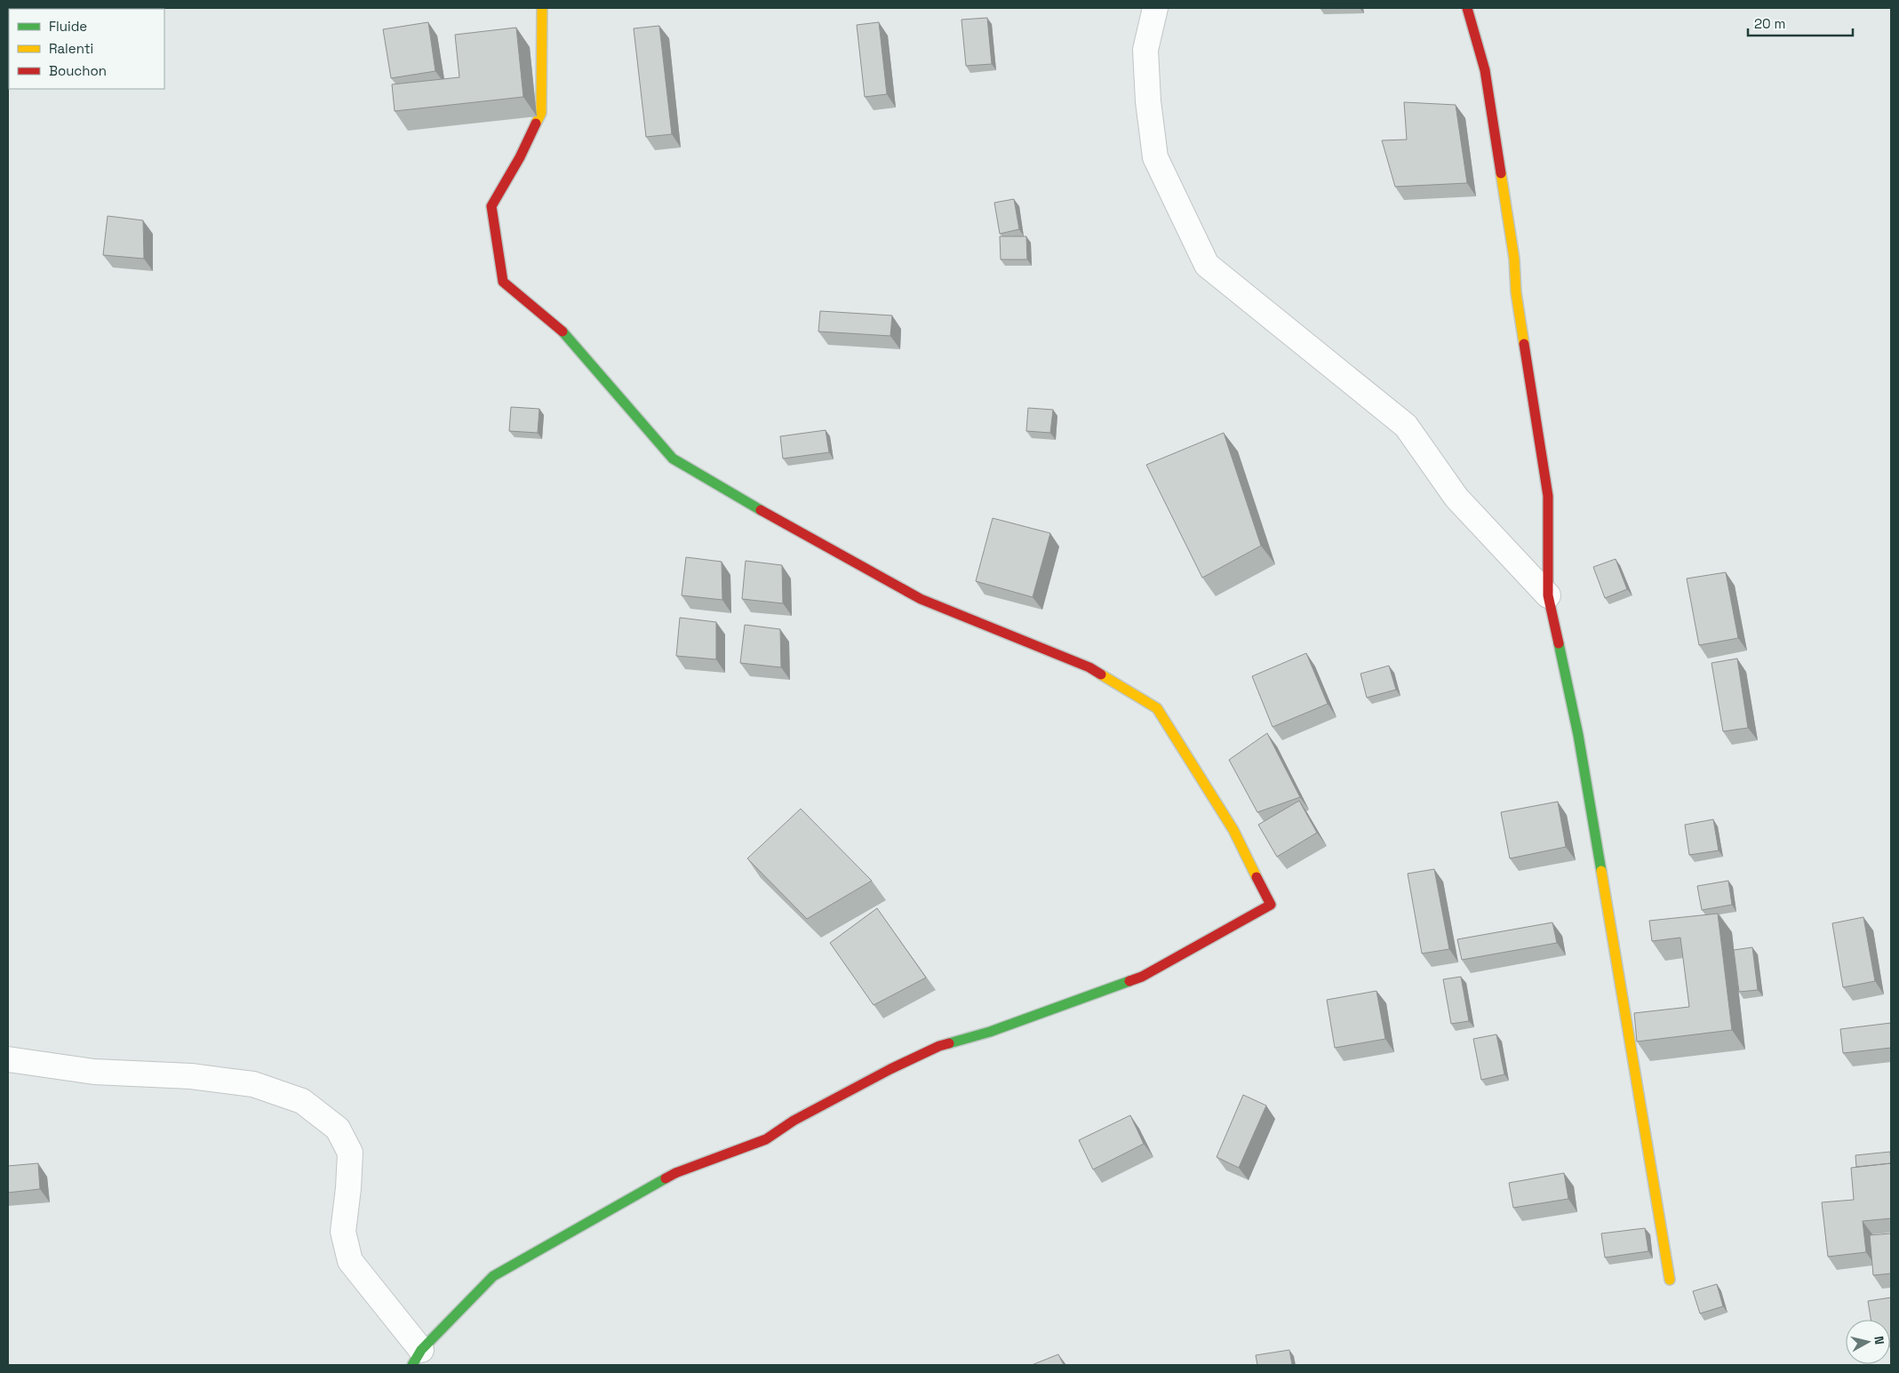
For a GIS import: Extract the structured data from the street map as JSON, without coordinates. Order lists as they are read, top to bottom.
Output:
{
  "legend": ["Fluide", "Ralenti", "Bouchon"],
  "scale_bar": "20 m",
  "north": "right"
}
